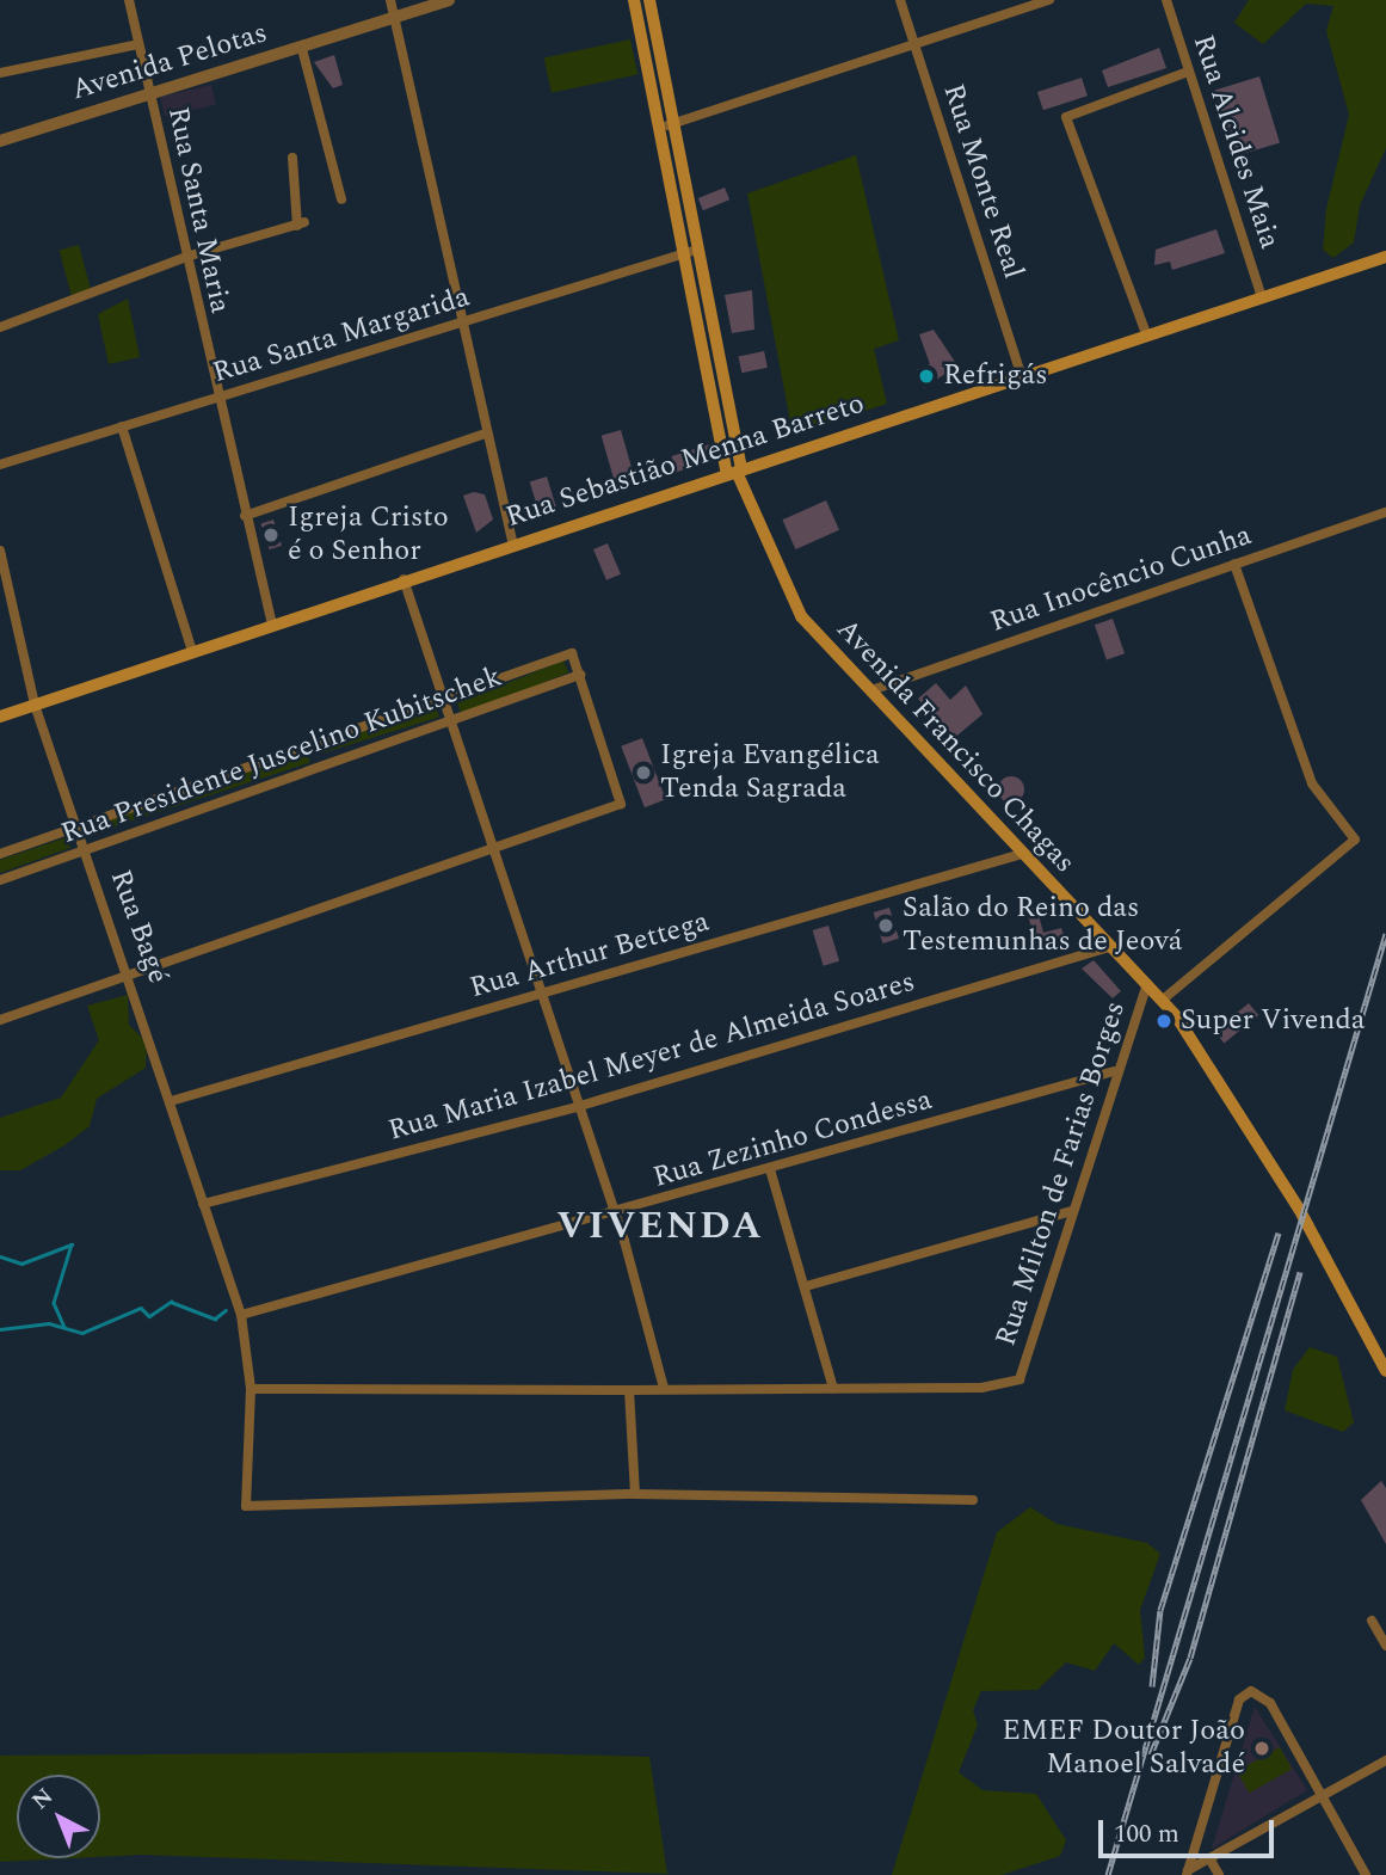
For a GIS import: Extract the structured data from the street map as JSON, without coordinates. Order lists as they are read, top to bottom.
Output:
{
  "streets": {
    "main road": ["Rua Sebastião Menna Barreto", "Avenida Francisco Chagas"],
    "street": [
      "Avenida Pelotas",
      "Rua Alcides Maia",
      "Rua Monte Real",
      "Rua Santa Maria",
      "Rua Santa Margarida",
      "Rua Inocêncio Cunha",
      "Rua Presidente Juscelino Kubitschek",
      "Rua Bagé",
      "Rua Arthur Bettega",
      "Rua Maria Izabel Meyer de Almeida Soares",
      "Rua Zezinho Condessa",
      "Rua Milton de Farias Borges"
    ]
  },
  "crossings": [
    ["Avenida Pelotas", "Rua Santa Maria"],
    ["Rua Alcides Maia", "Rua Sebastião Menna Barreto"],
    ["Rua Monte Real", "Rua Sebastião Menna Barreto"],
    ["Rua Santa Maria", "Rua Santa Margarida"],
    ["Rua Santa Maria", "Rua Sebastião Menna Barreto"],
    ["Rua Santa Margarida", "Avenida Francisco Chagas"],
    ["Rua Sebastião Menna Barreto", "Avenida Francisco Chagas"],
    ["Rua Sebastião Menna Barreto", "Rua Bagé"],
    ["Rua Inocêncio Cunha", "Avenida Francisco Chagas"],
    ["Avenida Francisco Chagas", "Rua Arthur Bettega"],
    ["Avenida Francisco Chagas", "Rua Maria Izabel Meyer de Almeida Soares"],
    ["Avenida Francisco Chagas", "Rua Milton de Farias Borges"],
    ["Rua Presidente Juscelino Kubitschek", "Rua Bagé"],
    ["Rua Bagé", "Rua Arthur Bettega"],
    ["Rua Bagé", "Rua Maria Izabel Meyer de Almeida Soares"],
    ["Rua Bagé", "Rua Zezinho Condessa"],
    ["Rua Zezinho Condessa", "Rua Milton de Farias Borges"]
  ],
  "districts": ["VIVENDA"],
  "places": [
    "Refrigás",
    "Igreja Cristo é o Senhor",
    "Igreja Evangélica Tenda Sagrada",
    "Salão do Reino das Testemunhas de Jeová",
    "Super Vivenda",
    "EMEF Doutor João Manoel Salvadé"
  ],
  "scale_bar": "100 m",
  "north": "top left"
}
